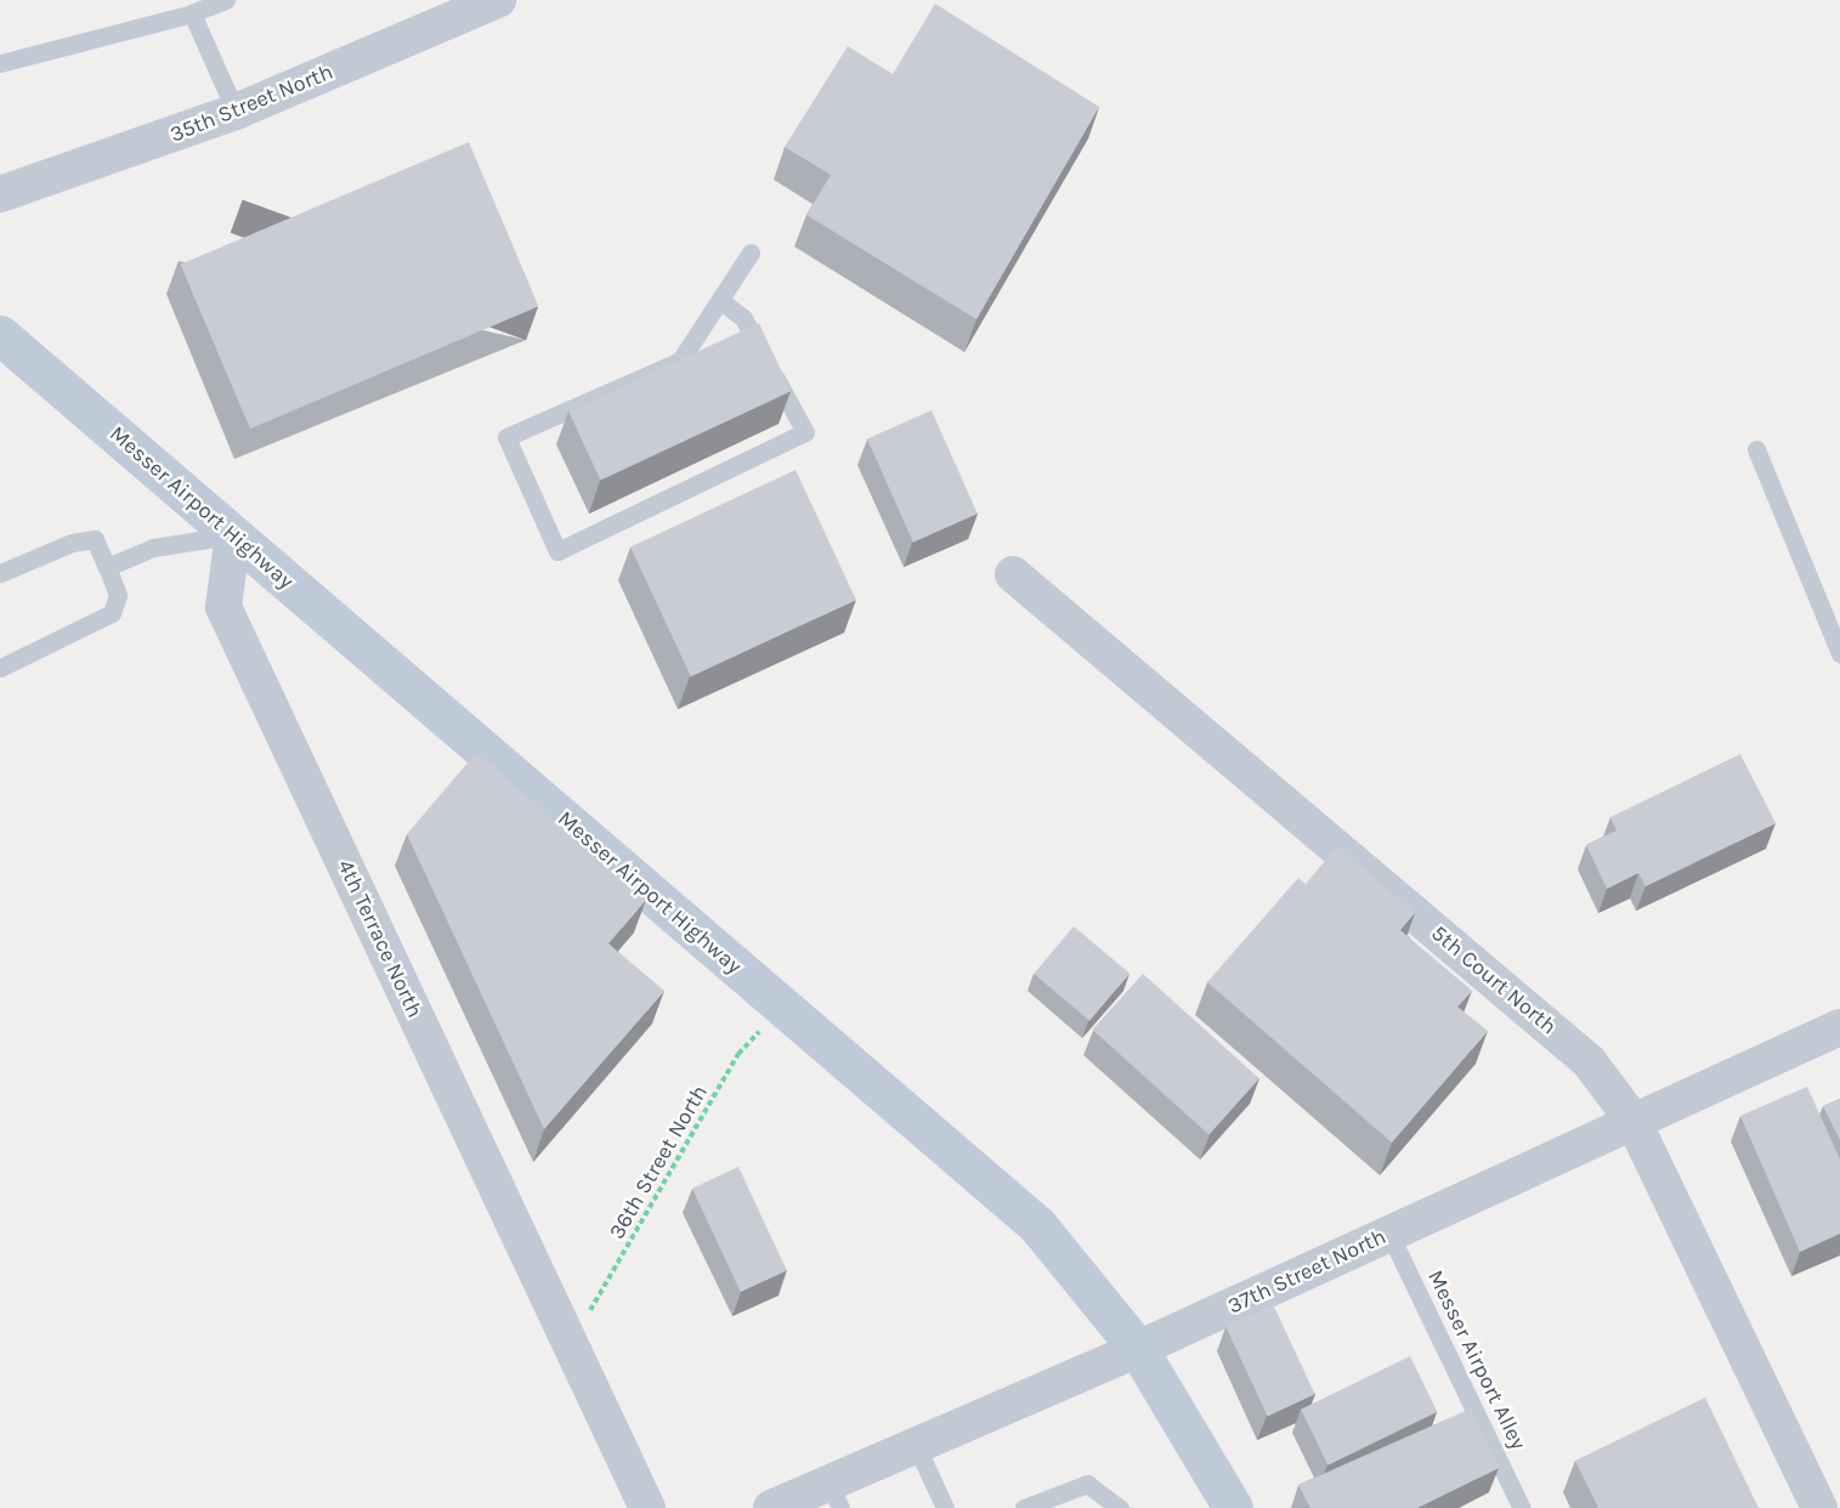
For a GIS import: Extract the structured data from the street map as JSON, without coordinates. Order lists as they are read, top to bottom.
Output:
{
  "streets": {
    "main road": ["Messer Airport Highway"],
    "street": [
      "35th Street North",
      "4th Terrace North",
      "5th Court North",
      "37th Street North"
    ],
    "lane": ["Messer Airport Alley"],
    "path": ["36th Street North"]
  },
  "crossings": [
    ["Messer Airport Highway", "4th Terrace North"],
    ["Messer Airport Highway", "36th Street North"],
    ["Messer Airport Highway", "37th Street North"],
    ["4th Terrace North", "36th Street North"],
    ["5th Court North", "37th Street North"],
    ["37th Street North", "Messer Airport Alley"]
  ]
}
